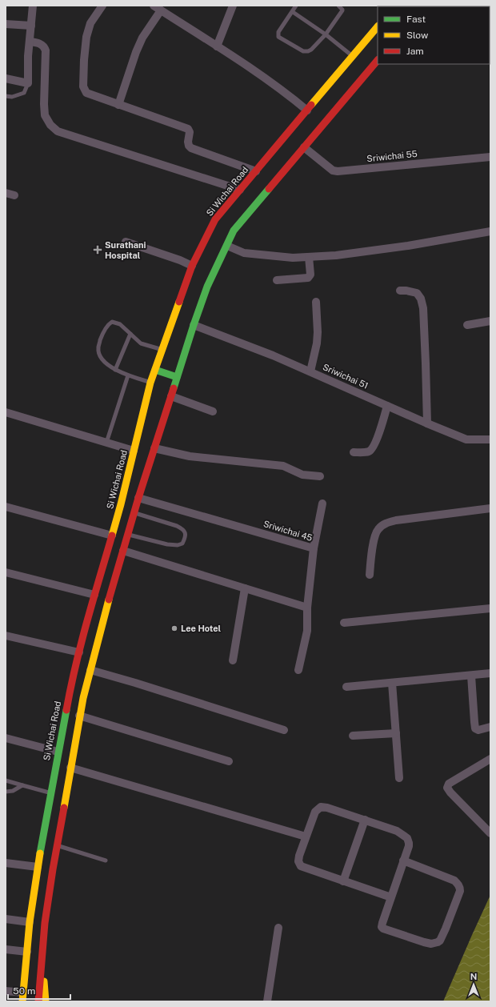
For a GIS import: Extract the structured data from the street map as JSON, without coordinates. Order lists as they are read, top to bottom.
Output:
{
  "streets": {
    "main road": ["Si Wichai Road"],
    "street": ["Sriwichai 55", "Sriwichai 51", "Sriwichai 45"]
  },
  "crossings": [
    ["Sriwichai 55", "Si Wichai Road"],
    ["Si Wichai Road", "Sriwichai 51"],
    ["Si Wichai Road", "Sriwichai 45"]
  ],
  "places": {
    "health": ["Surathani Hospital"],
    "other": ["Lee Hotel"]
  },
  "legend": ["Fast", "Slow", "Jam"],
  "scale_bar": "50 m",
  "north": "top"
}
